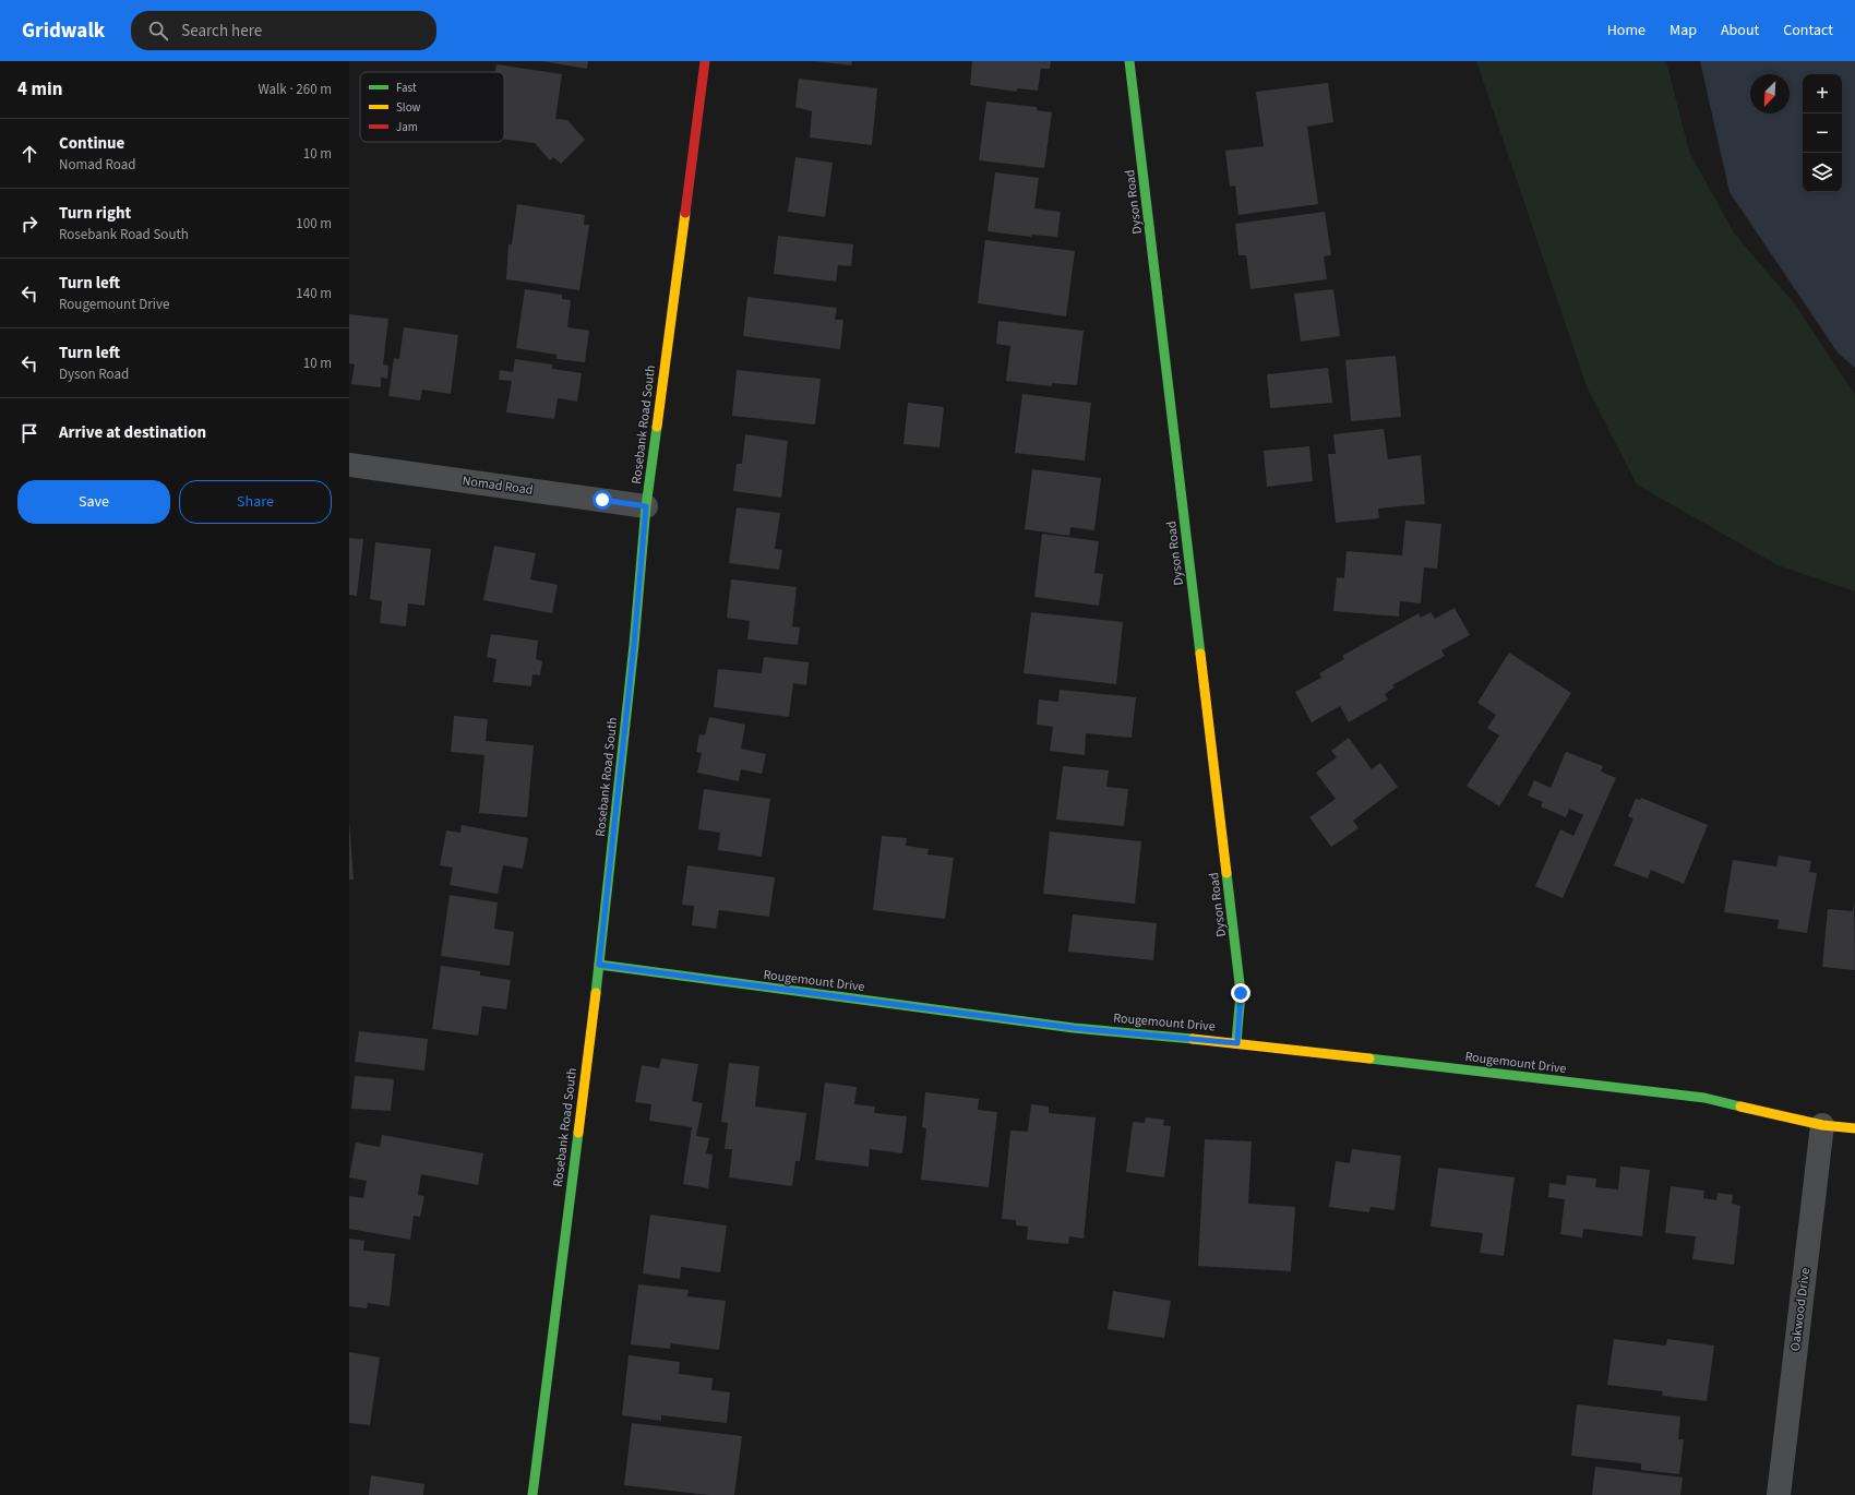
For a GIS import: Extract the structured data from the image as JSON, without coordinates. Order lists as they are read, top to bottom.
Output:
{
  "streets": {
    "street": [
      "Dyson Road",
      "Rosebank Road South",
      "Nomad Road",
      "Rougemount Drive",
      "Oakwood Drive"
    ]
  },
  "crossings": [
    ["Dyson Road", "Rougemount Drive"],
    ["Rosebank Road South", "Nomad Road"],
    ["Rosebank Road South", "Rougemount Drive"],
    ["Rougemount Drive", "Oakwood Drive"]
  ],
  "legend": ["Fast", "Slow", "Jam"],
  "north": "bottom left",
  "page": {
    "header": "Gridwalk",
    "search": "Search here",
    "nav": [
      "Home",
      "Map",
      "About",
      "Contact"
    ],
    "heading": ["4 min", "Walk · 260 m"],
    "map_buttons": ["+", "−"],
    "list": [
      ["Continue", "Nomad Road", "10 m"],
      ["Turn right", "Rosebank Road South", "100 m"],
      ["Turn left", "Rougemount Drive", "140 m"],
      ["Turn left", "Dyson Road", "10 m"],
      "Arrive at destination"
    ],
    "buttons": ["Save", "Share"]
  }
}
